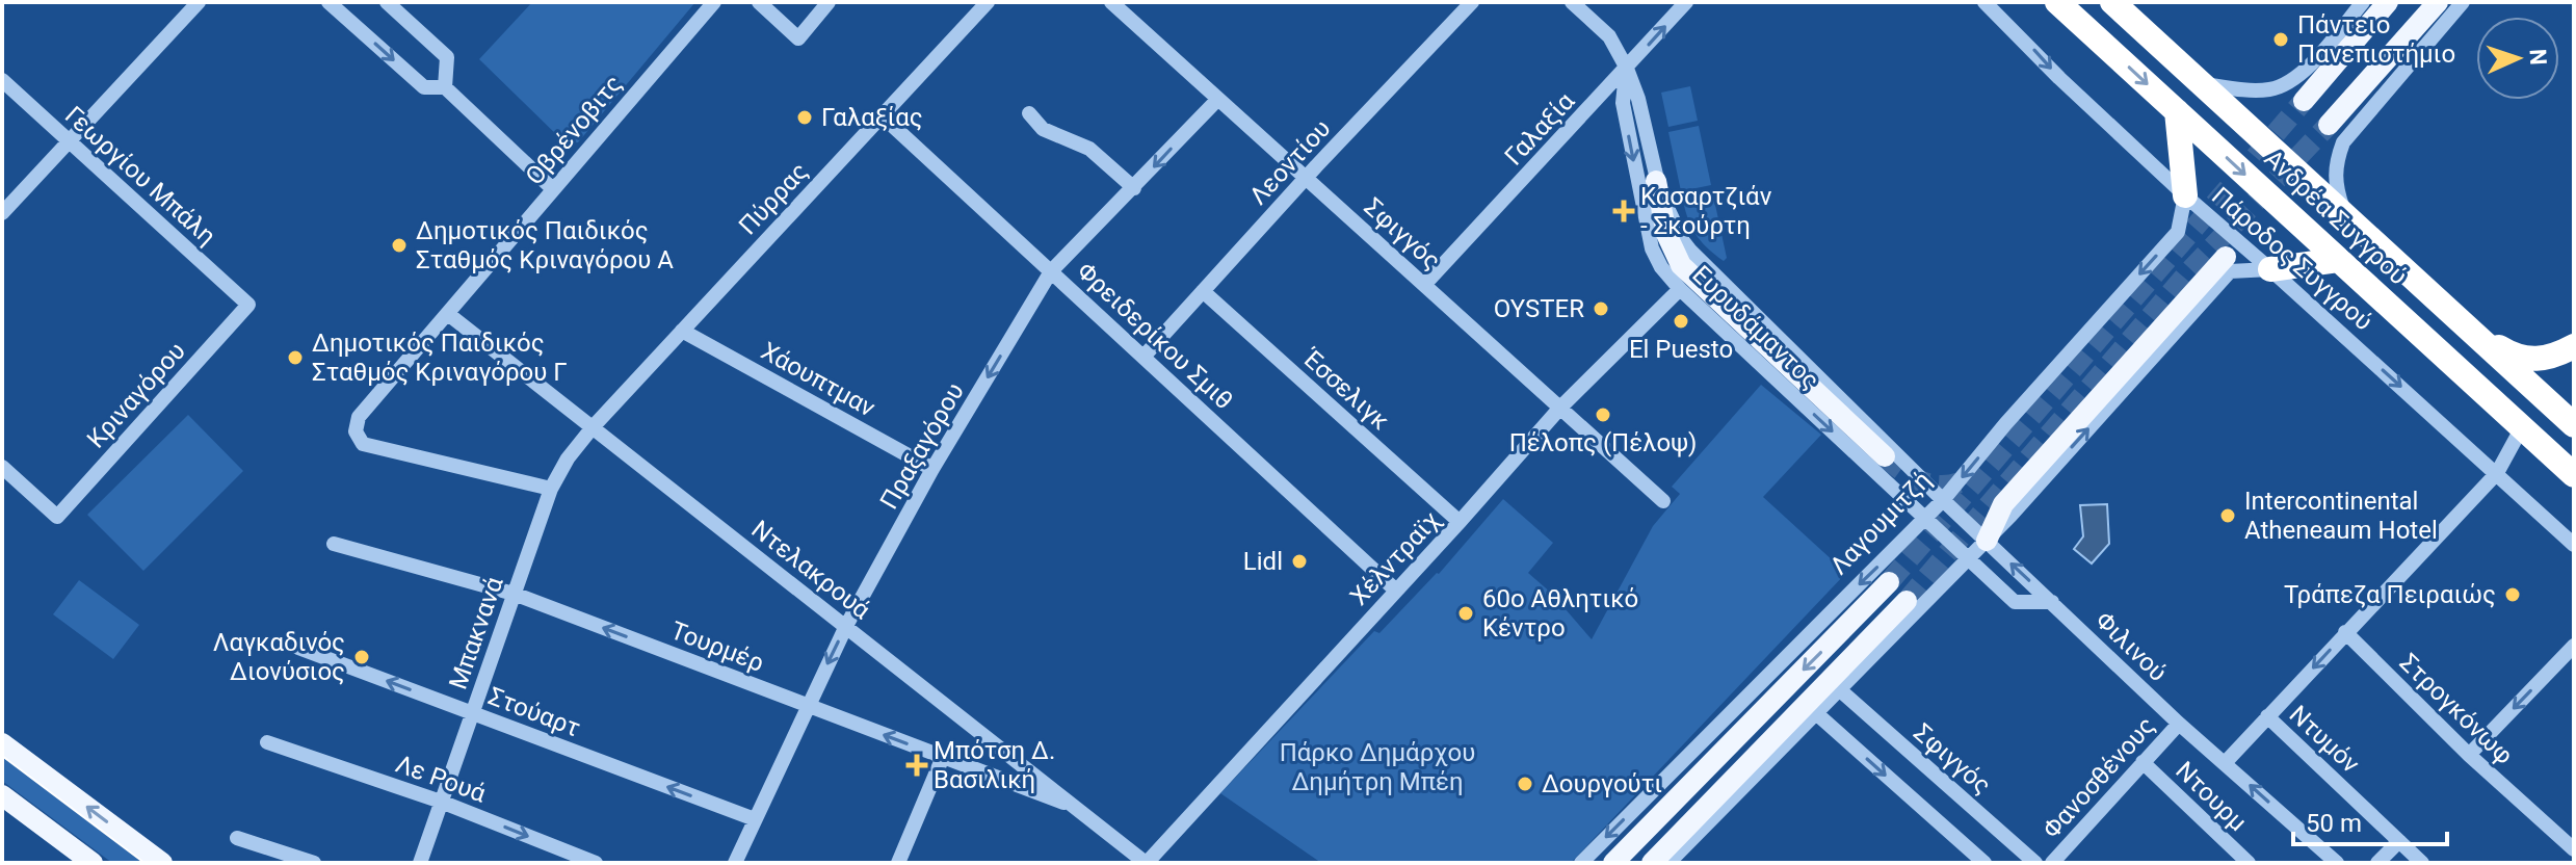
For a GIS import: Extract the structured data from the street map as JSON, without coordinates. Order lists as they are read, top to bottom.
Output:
{
  "streets": {
    "highway": ["Ανδρέα Συγγρού"],
    "main road": ["Λαγουμιτζή"],
    "street": [
      "Γαλαξία",
      "Οβρένοβιτς",
      "Λεοντίου",
      "Γεωργίου Μπάλη",
      "Πύρρας",
      "Σφιγγός",
      "Πάροδος Συγγρού",
      "Ευρυδάμαντος",
      "Φρειδερίκου Σμιθ",
      "Χάουπτμαν",
      "Έσσελιγκ",
      "Κριναγόρου",
      "Πραξαγόρου",
      "Χέλντραϊχ",
      "Ντελακρουά",
      "Μπακνανά",
      "Τουρμέρ",
      "Φιλινού",
      "Στρογκόνωφ",
      "Στούαρτ",
      "Ντυμόν",
      "Φανοσθένους",
      "Λε Ρουά",
      "Ντουρμ"
    ]
  },
  "crossings": [
    ["Γαλαξία", "Σφιγγός"],
    ["Γαλαξία", "Ευρυδάμαντος"],
    ["Οβρένοβιτς", "Ντελακρουά"],
    ["Οβρένοβιτς", "Μπακνανά"],
    ["Λεοντίου", "Σφιγγός"],
    ["Λεοντίου", "Φρειδερίκου Σμιθ"],
    ["Λεοντίου", "Έσσελιγκ"],
    ["Γεωργίου Μπάλη", "Κριναγόρου"],
    ["Πύρρας", "Φρειδερίκου Σμιθ"],
    ["Πύρρας", "Χάουπτμαν"],
    ["Πύρρας", "Ντελακρουά"],
    ["Πύρρας", "Μπακνανά"],
    ["Σφιγγός", "Πραξαγόρου"],
    ["Σφιγγός", "Χέλντραϊχ"],
    ["Πάροδος Συγγρού", "Λαγουμιτζή"],
    ["Ευρυδάμαντος", "Λαγουμιτζή"],
    ["Ευρυδάμαντος", "Χέλντραϊχ"],
    ["Ευρυδάμαντος", "Φιλινού"],
    ["Φρειδερίκου Σμιθ", "Πραξαγόρου"],
    ["Φρειδερίκου Σμιθ", "Χέλντραϊχ"],
    ["Χάουπτμαν", "Πραξαγόρου"],
    ["Έσσελιγκ", "Χέλντραϊχ"],
    ["Πραξαγόρου", "Ντελακρουά"],
    ["Πραξαγόρου", "Τουρμέρ"],
    ["Πραξαγόρου", "Στούαρτ"],
    ["Χέλντραϊχ", "Ντελακρουά"],
    ["Ντελακρουά", "Μπακνανά"],
    ["Ντελακρουά", "Τουρμέρ"],
    ["Μπακνανά", "Τουρμέρ"],
    ["Μπακνανά", "Στούαρτ"],
    ["Μπακνανά", "Λε Ρουά"],
    ["Φιλινού", "Φανοσθένους"],
    ["Φανοσθένους", "Ντουρμ"]
  ],
  "one_way": [
    "Πάροδος Συγγρού",
    "Πραξαγόρου",
    "Τουρμέρ",
    "Στούαρτ",
    "Λε Ρουά"
  ],
  "parks": ["Πάρκο Δημάρχου Δημήτρη Μπέη"],
  "places": {
    "other": [
      "Πάντειο Πανεπιστήμιο",
      "Γαλαξίας",
      "Δημοτικός Παιδικός Σταθμός Κριναγόρου Α",
      "OYSTER",
      "El Puesto",
      "Δημοτικός Παιδικός Σταθμός Κριναγόρου Γ",
      "Πέλοπς (Πέλοψ)",
      "Intercontinental Atheneaum Hotel",
      "Lidl",
      "Τράπεζα Πειραιώς",
      "60ο Αθλητικό Κέντρο",
      "Λαγκαδινός Διονύσιος",
      "Δουργούτι"
    ],
    "health": ["Κασαρτζιάν - Σκούρτη", "Μπότση Δ. Βασιλική"]
  },
  "scale_bar": "50 m",
  "north": "right"
}
